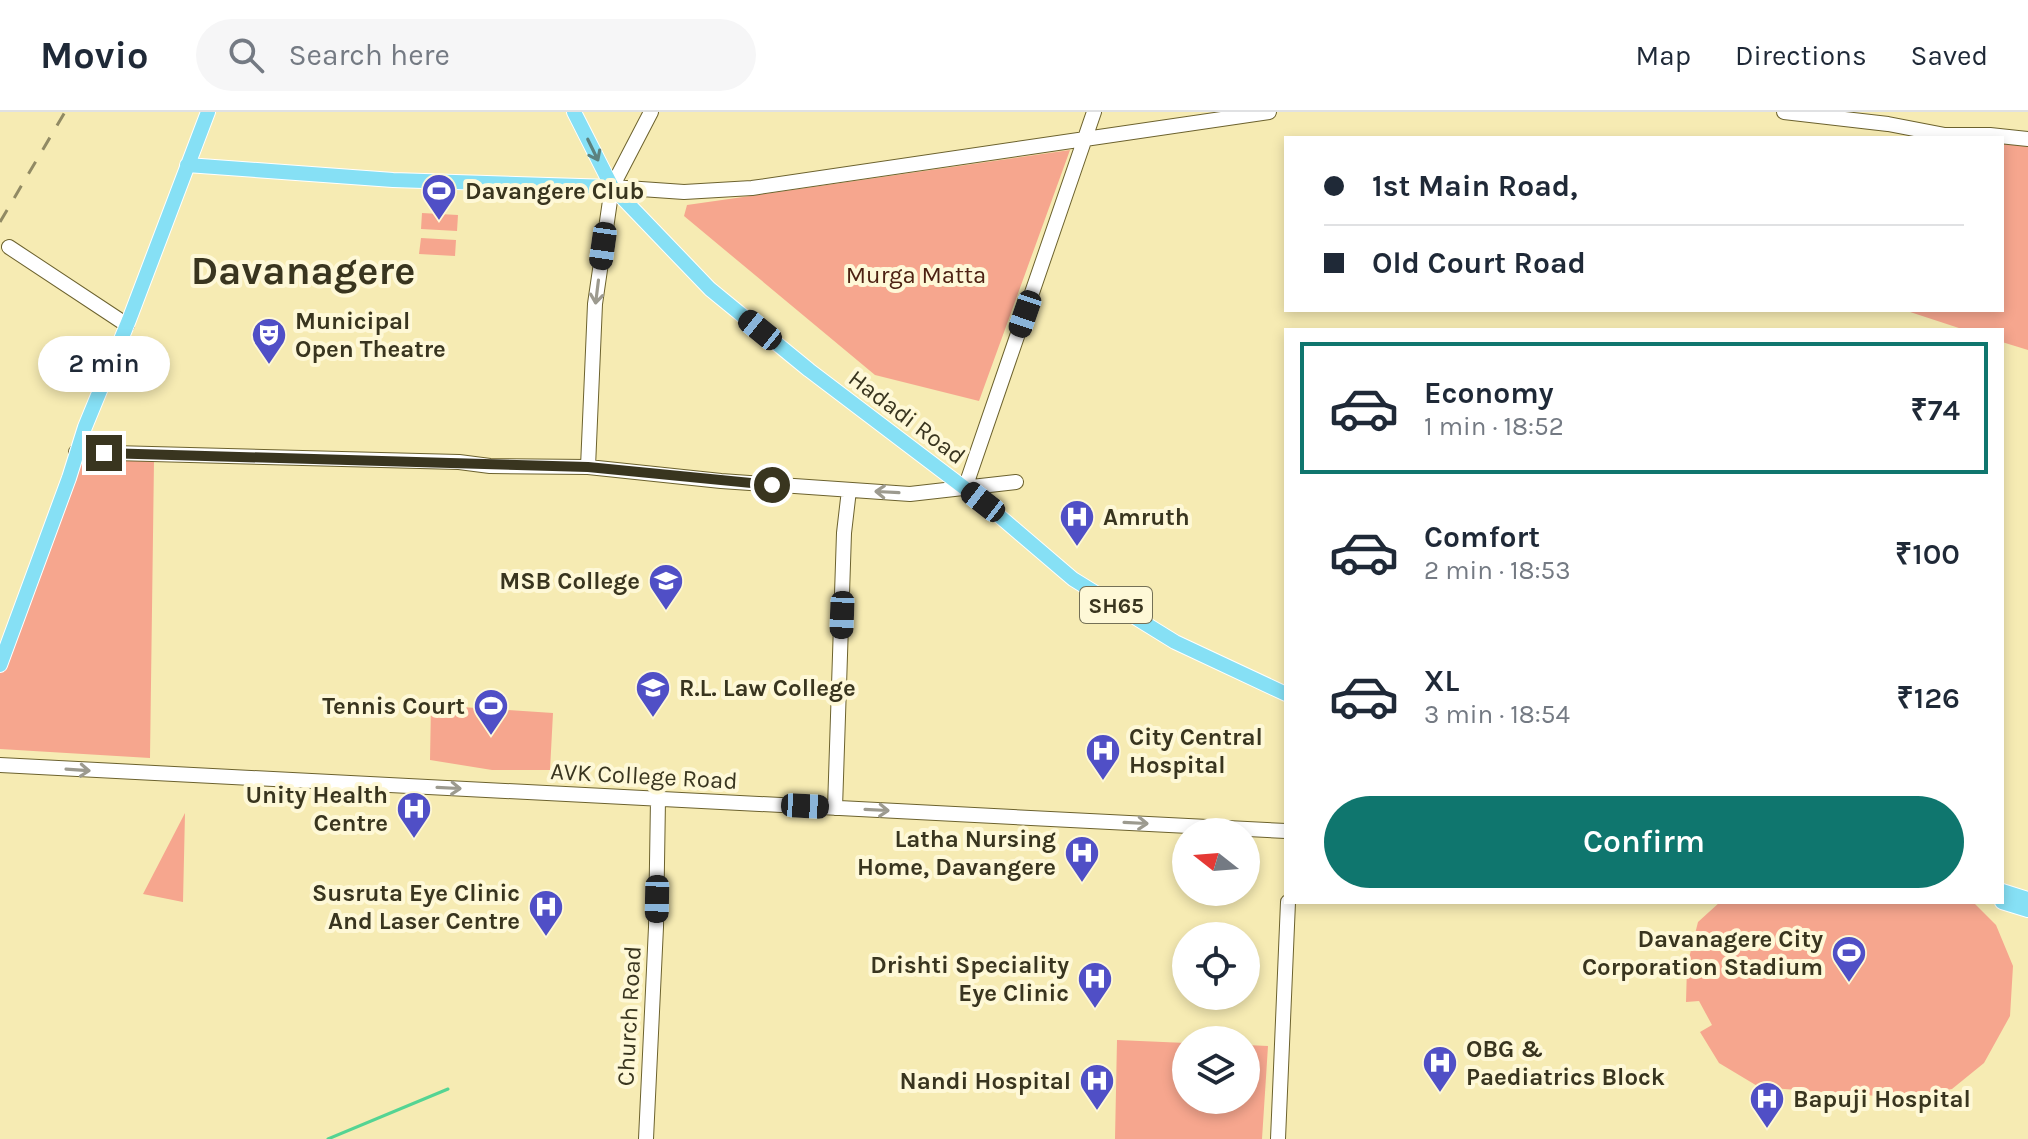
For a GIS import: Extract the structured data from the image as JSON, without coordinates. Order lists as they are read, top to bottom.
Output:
{
  "streets": {
    "main road": [
      "Hadadi Road",
      "SH65",
      "AVK College Road",
      "Church Road"
    ]
  },
  "crossings": [
    ["AVK College Road", "Church Road"]
  ],
  "one_way": ["AVK College Road"],
  "districts": ["Davanagere"],
  "parks": ["Murga Matta"],
  "places": {
    "sports": ["Davangere Club", "Tennis Court", "Davanagere City Corporation Stadium"],
    "theatre": ["Municipal Open Theatre"],
    "hospital": [
      "Amruth",
      "City Central Hospital",
      "Unity Health Centre",
      "Latha Nursing Home, Davangere",
      "Susruta Eye Clinic And Laser Centre",
      "Drishti Speciality Eye Clinic",
      "OBG & Paediatrics Block",
      "Nandi Hospital",
      "Bapuji Hospital"
    ],
    "school or university": ["MSB College", "R.L. Law College"]
  },
  "north": "left",
  "page": {
    "header": "Movio",
    "search": "Search here",
    "nav": ["Map", "Directions", "Saved"],
    "banner": ["1st Main Road,", "Old Court Road"],
    "bubble": "2 min",
    "list": [
      {
        "name": "Economy",
        "note": "1 min · 18:52",
        "value": "₹74"
      },
      {
        "name": "Comfort",
        "note": "2 min · 18:53",
        "value": "₹100"
      },
      {
        "name": "XL",
        "note": "3 min · 18:54",
        "value": "₹126"
      }
    ],
    "buttons": "Confirm"
  }
}
